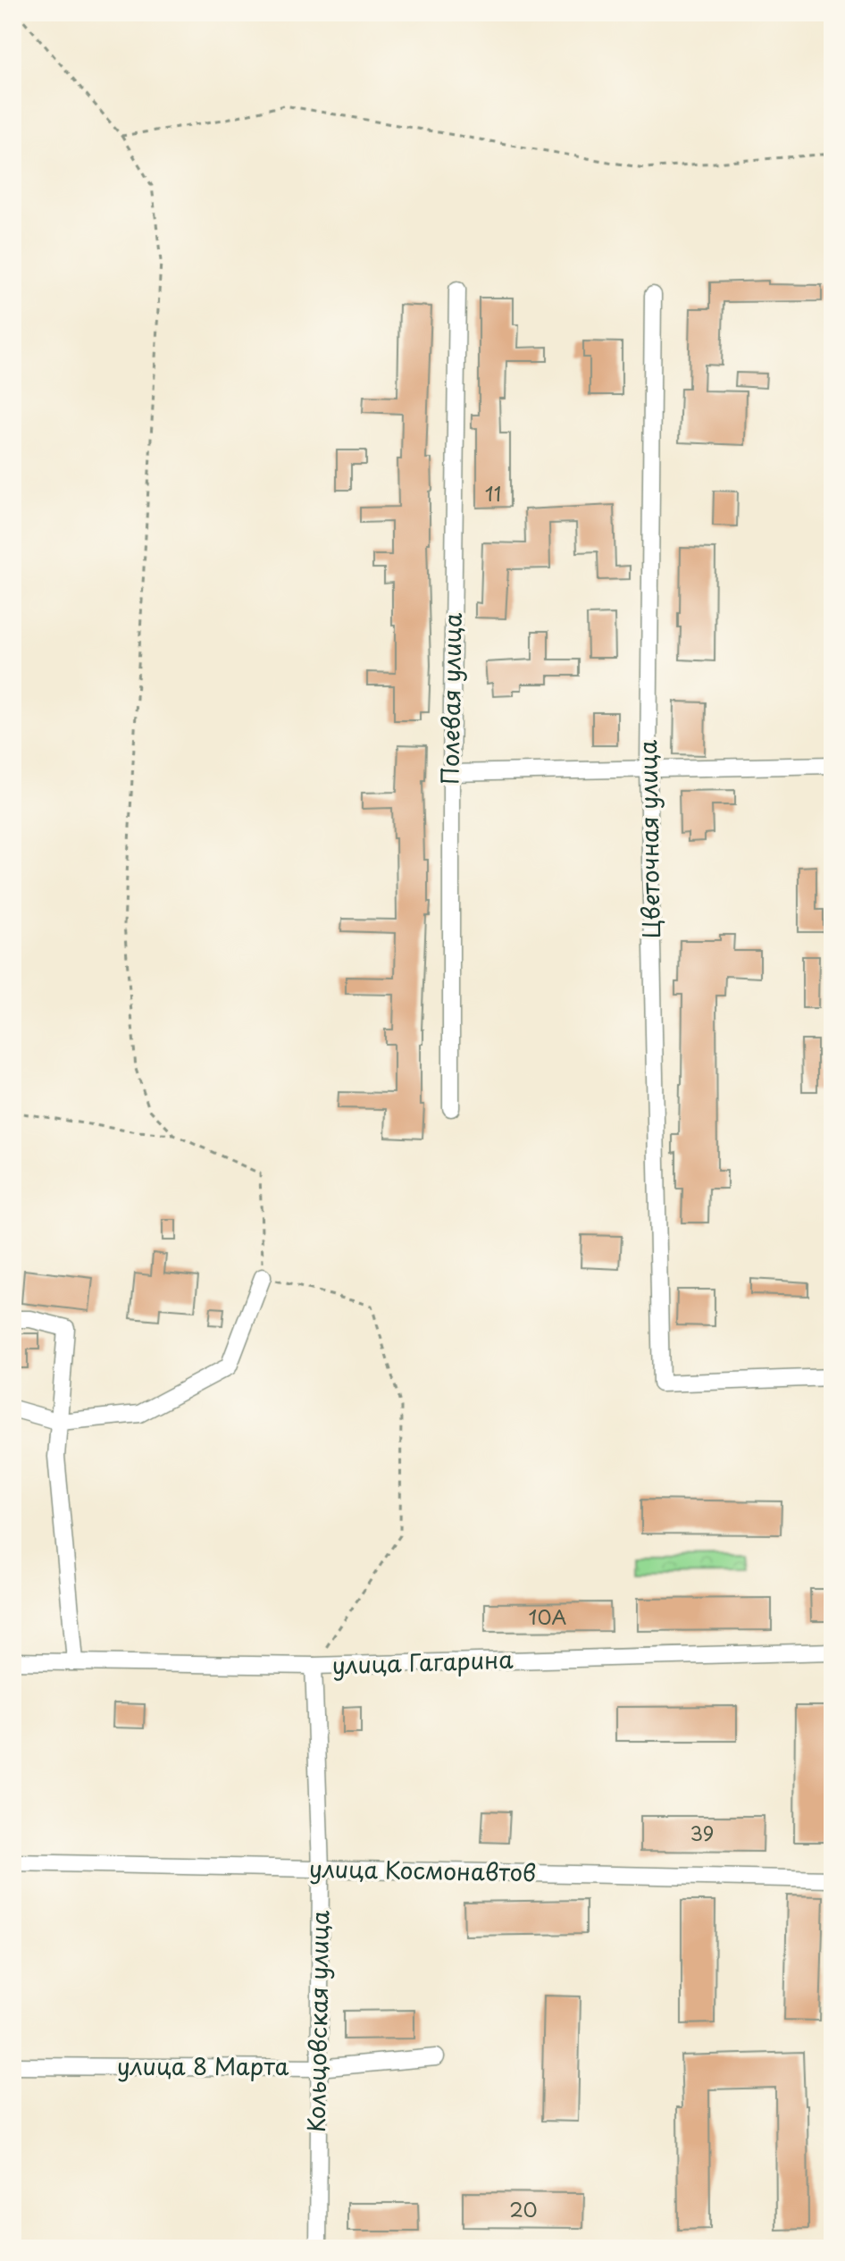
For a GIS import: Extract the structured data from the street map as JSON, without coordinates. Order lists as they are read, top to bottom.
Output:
{
  "streets": {
    "street": [
      "Полевая улица",
      "Цветочная улица",
      "улица Гагарина",
      "улица Космонавтов",
      "Кольцовская улица",
      "улица 8 Марта"
    ]
  },
  "crossings": [
    ["улица Гагарина", "Кольцовская улица"],
    ["улица Космонавтов", "Кольцовская улица"],
    ["Кольцовская улица", "улица 8 Марта"]
  ],
  "house_numbers": [
    "11",
    "10А",
    "39",
    "20"
  ]
}
